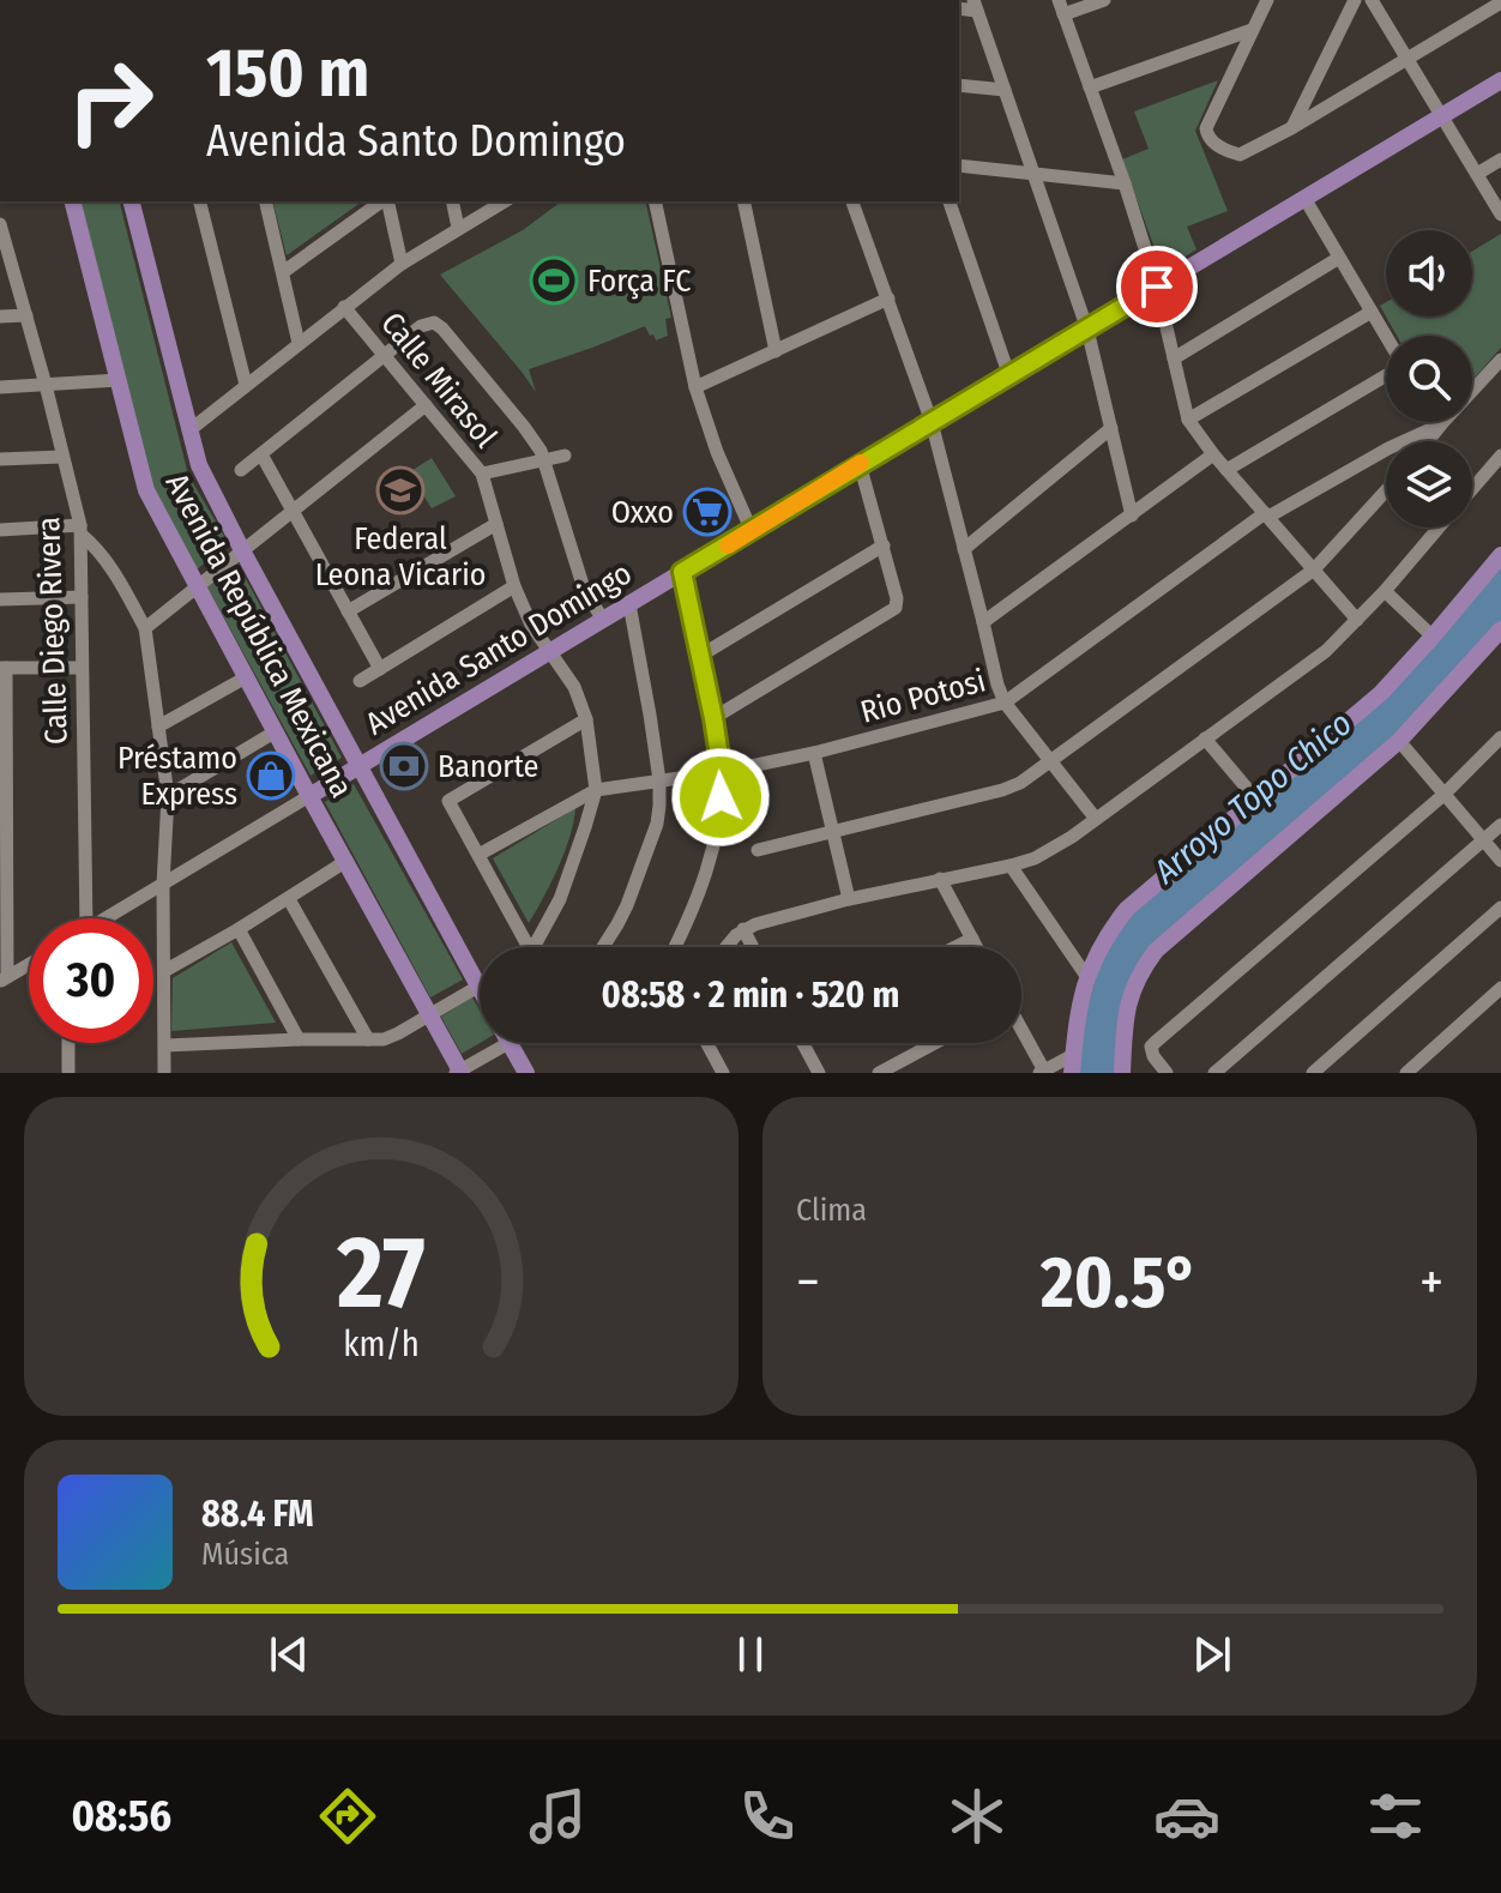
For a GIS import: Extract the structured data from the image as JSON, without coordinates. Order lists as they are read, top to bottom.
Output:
{
  "streets": {
    "main road": ["Avenida República Mexicana", "Avenida Santo Domingo"],
    "street": ["Calle Mirasol", "Calle Diego Rivera", "Rio Potosi"]
  },
  "crossings": [
    ["Calle Mirasol", "Avenida Santo Domingo"],
    ["Calle Mirasol", "Rio Potosi"],
    ["Avenida República Mexicana", "Avenida Santo Domingo"]
  ],
  "water": ["Arroyo Topo Chico"],
  "places": {
    "sports": ["Força FC"],
    "school or university": ["Federal Leona Vicario"],
    "supermarket": ["Oxxo"],
    "bank": ["Banorte"],
    "shop": ["Préstamo Express"]
  },
  "page": {
    "turn": ["150 m", "Avenida Santo Domingo"],
    "limit": "30",
    "trip": "08:58 · 2 min · 520 m",
    "tile": "Clima",
    "heat": ["−", "20.5°", "+"],
    "song": ["88.4 FM", "Música"],
    "tabs": "08:56",
    "gauge": ["27", "km/h"]
  }
}
